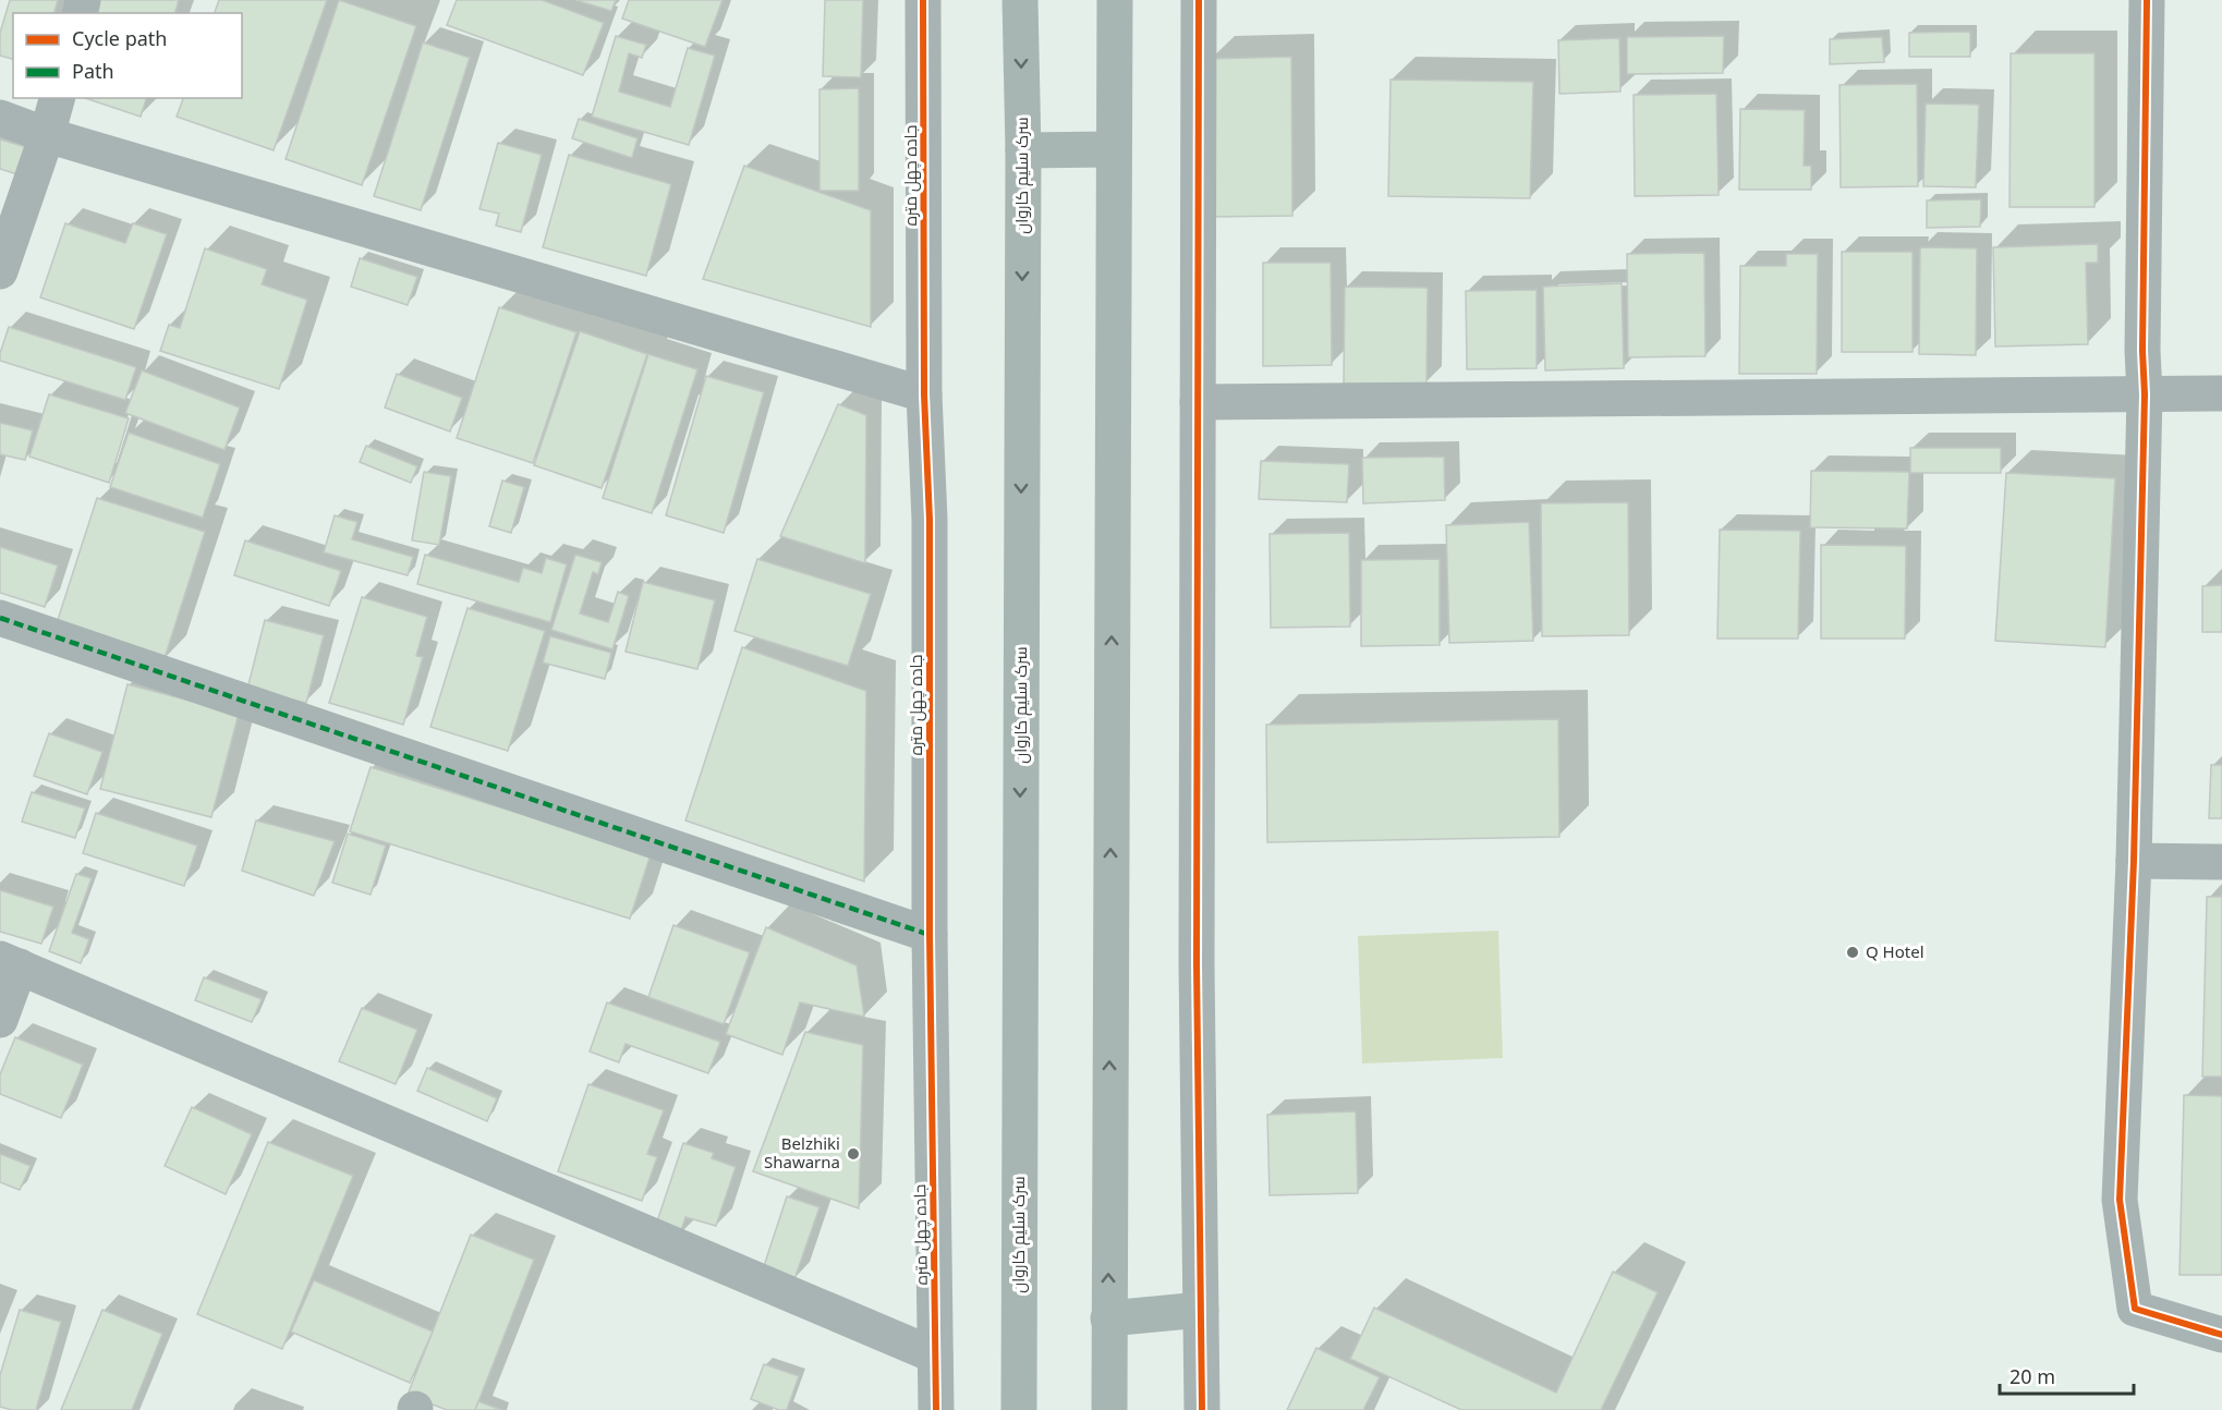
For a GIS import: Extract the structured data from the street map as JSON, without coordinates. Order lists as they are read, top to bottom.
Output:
{
  "streets": {
    "main road": ["سرک سلیم کاروان"],
    "street": ["جاده چهل متره"]
  },
  "places": ["Q Hotel", "Belzhiki Shawarna"],
  "legend": ["Cycle path", "Path"],
  "scale_bar": "20 m"
}
